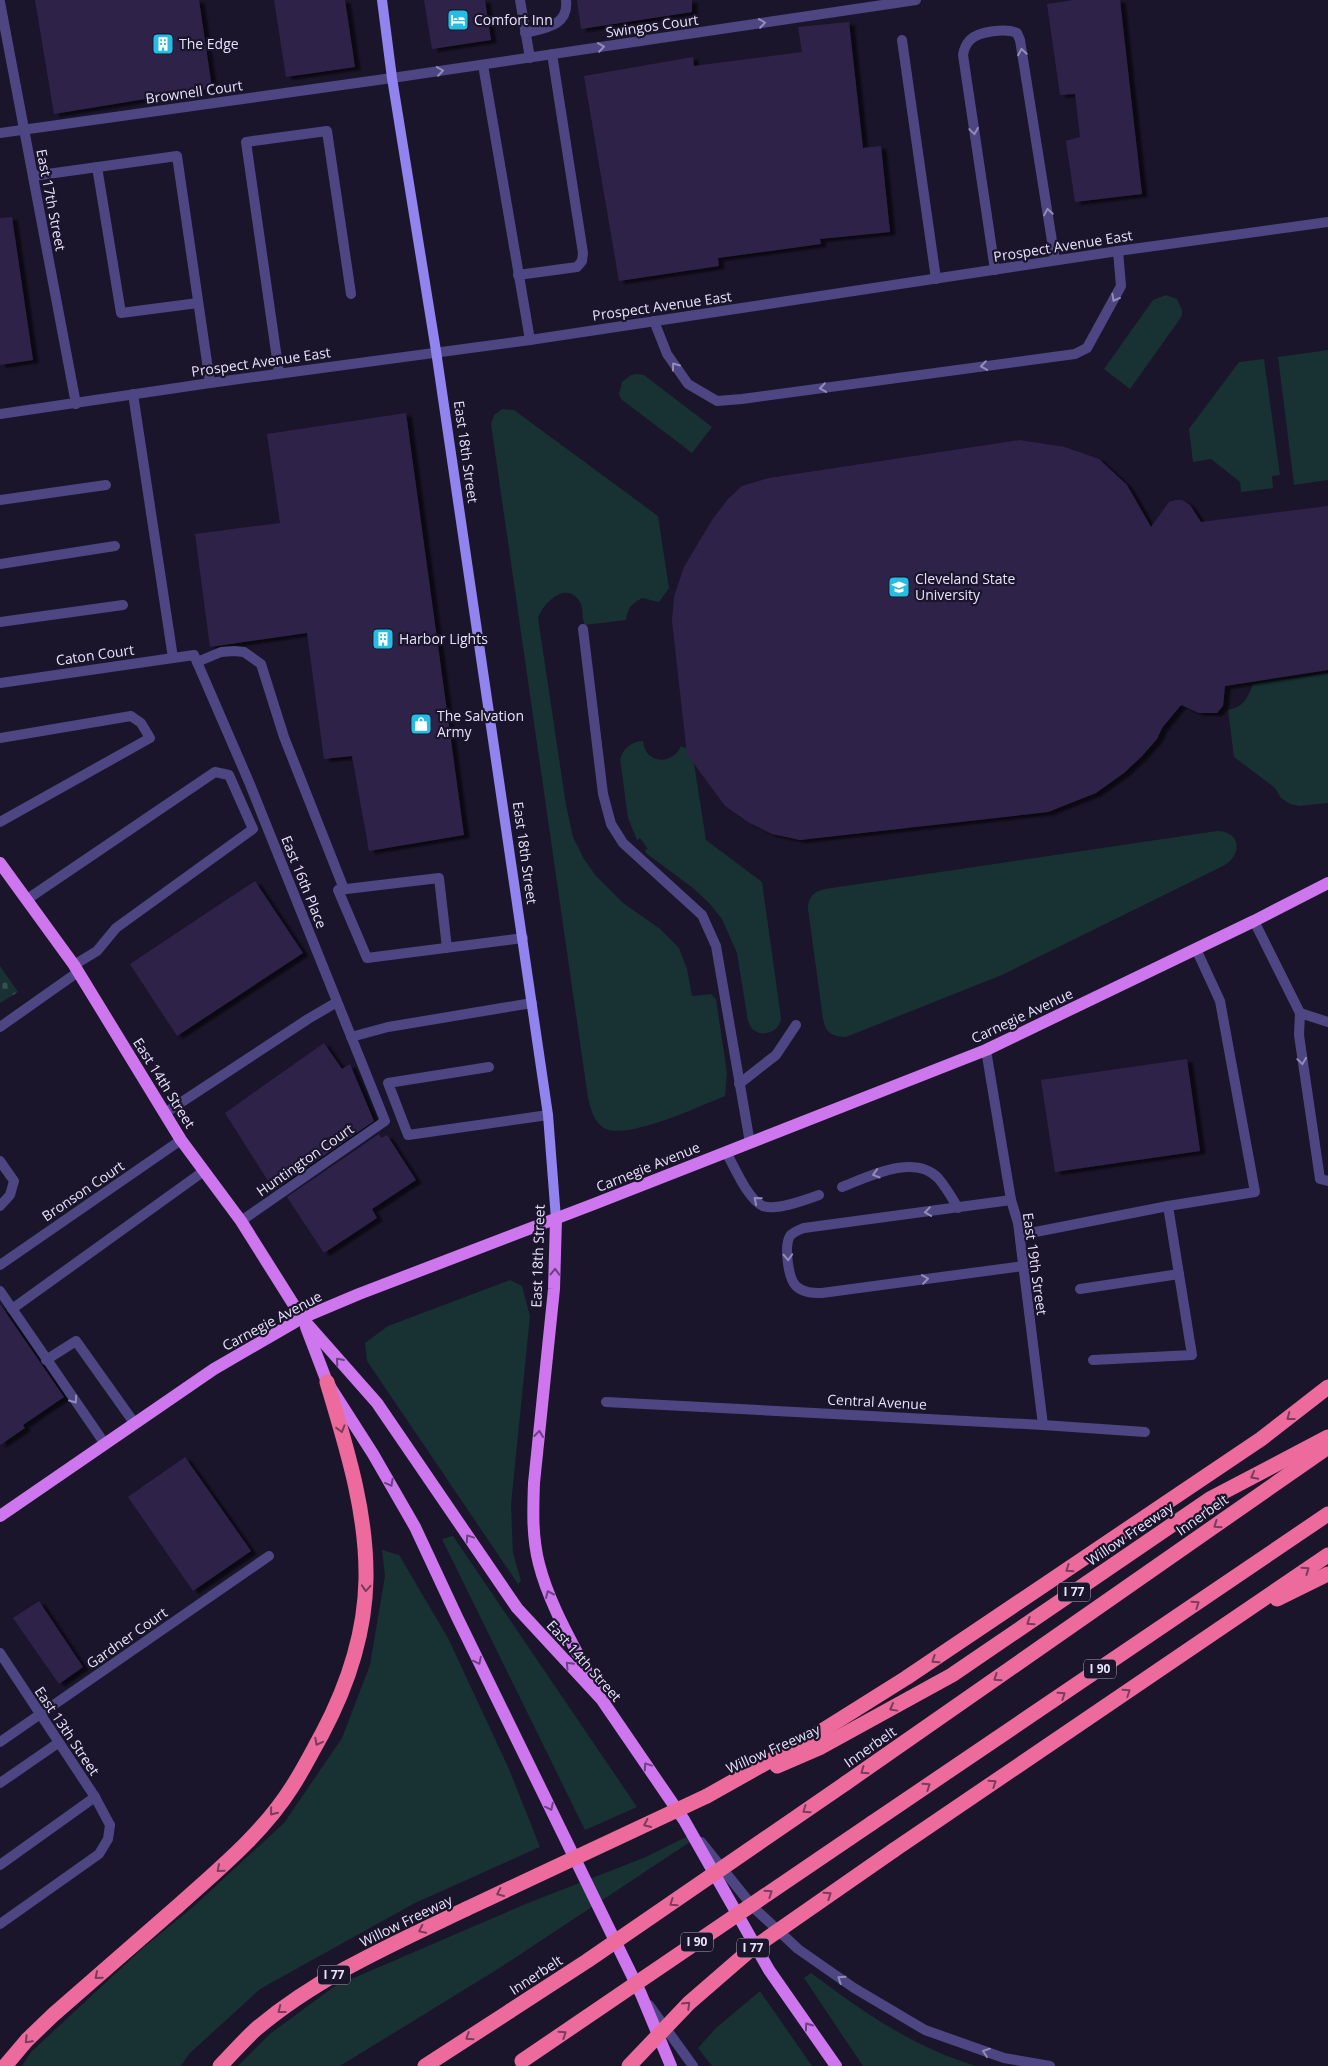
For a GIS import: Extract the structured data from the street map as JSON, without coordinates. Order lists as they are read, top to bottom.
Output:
{
  "streets": {
    "highway": [
      "Innerbelt",
      "Willow Freeway",
      "I 77",
      "I 90"
    ],
    "main road": ["East 18th Street", "Carnegie Avenue", "East 14th Street"],
    "street": [
      "Swingos Court",
      "Brownell Court",
      "East 17th Street",
      "Prospect Avenue East",
      "Caton Court",
      "East 16th Place",
      "Huntington Court",
      "Bronson Court",
      "East 19th Street",
      "Central Avenue",
      "Gardner Court",
      "East 13th Street"
    ]
  },
  "crossings": [
    ["Swingos Court", "Brownell Court"],
    ["Swingos Court", "East 18th Street"],
    ["Brownell Court", "East 17th Street"],
    ["Brownell Court", "East 18th Street"],
    ["East 17th Street", "Prospect Avenue East"],
    ["Prospect Avenue East", "East 18th Street"],
    ["East 18th Street", "Carnegie Avenue"],
    ["East 18th Street", "East 14th Street"],
    ["Caton Court", "East 16th Place"],
    ["East 16th Place", "Huntington Court"],
    ["Carnegie Avenue", "East 14th Street"],
    ["Carnegie Avenue", "East 19th Street"],
    ["East 14th Street", "Huntington Court"],
    ["East 14th Street", "Bronson Court"],
    ["East 19th Street", "Central Avenue"],
    ["Gardner Court", "East 13th Street"]
  ],
  "one_way": ["Swingos Court"],
  "places": {
    "hotel": ["Comfort Inn"],
    "building": ["The Edge", "Harbor Lights"],
    "school or university": ["Cleveland State University"],
    "shop": ["The Salvation Army"]
  }
}
